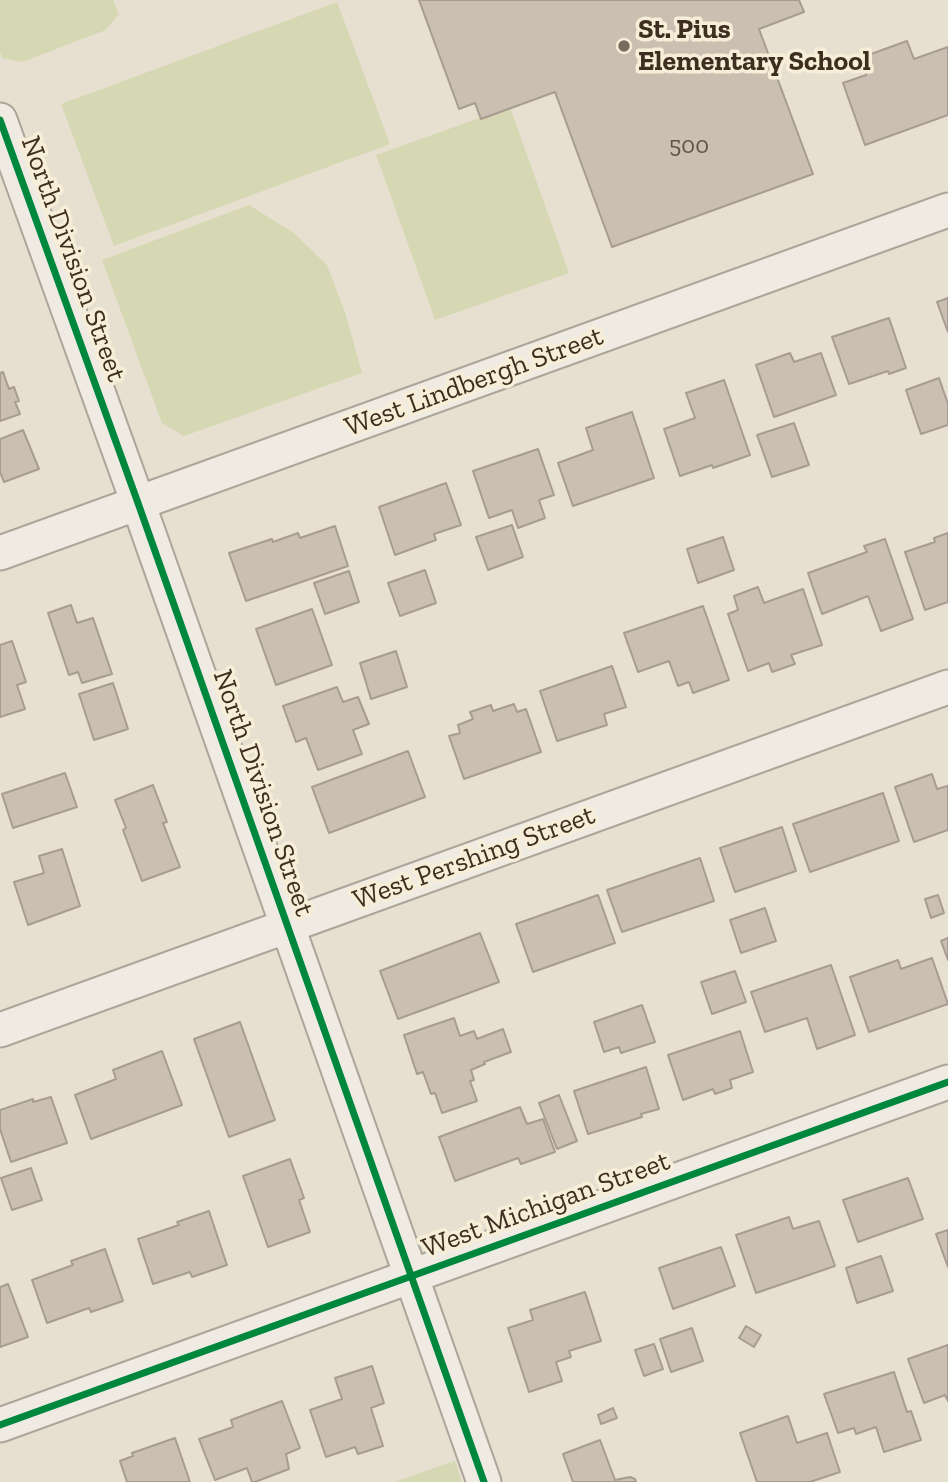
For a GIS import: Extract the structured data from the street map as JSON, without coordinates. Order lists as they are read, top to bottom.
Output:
{
  "streets": {
    "street": [
      "North Division Street",
      "West Lindbergh Street",
      "West Pershing Street",
      "West Michigan Street"
    ]
  },
  "crossings": [
    ["North Division Street", "West Lindbergh Street"],
    ["North Division Street", "West Pershing Street"],
    ["North Division Street", "West Michigan Street"]
  ],
  "places": ["St. Pius Elementary School"],
  "house_numbers": ["500"]
}
